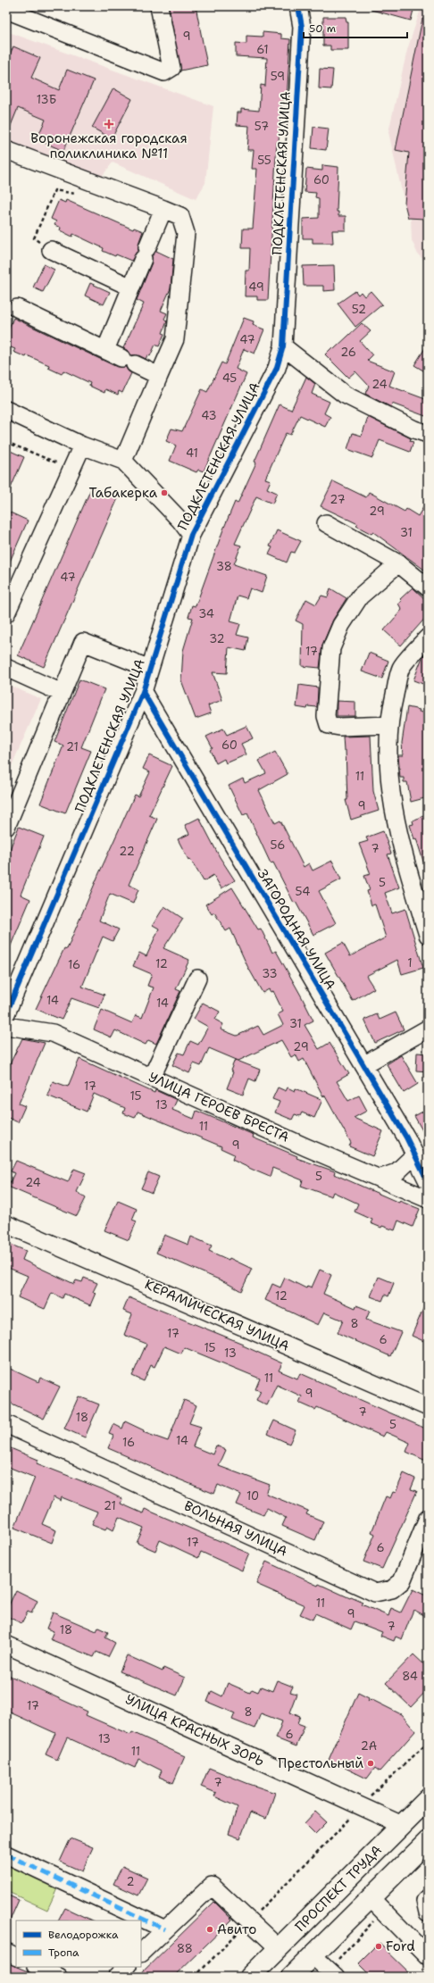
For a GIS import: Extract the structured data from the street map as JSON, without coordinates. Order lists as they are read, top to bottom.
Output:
{
  "streets": {
    "main road": ["ПРОСПЕКТ ТРУДА"],
    "street": [
      "ПОДКЛЕТЕНСКАЯ УЛИЦА",
      "ЗАГОРОДНАЯ УЛИЦА",
      "УЛИЦА ГЕРОЕВ БРЕСТА",
      "КЕРАМИЧЕСКАЯ УЛИЦА",
      "ВОЛЬНАЯ УЛИЦА",
      "УЛИЦА КРАСНЫХ ЗОРЬ"
    ]
  },
  "crossings": [
    ["ПОДКЛЕТЕНСКАЯ УЛИЦА", "ЗАГОРОДНАЯ УЛИЦА"],
    ["УЛИЦА КРАСНЫХ ЗОРЬ", "ПРОСПЕКТ ТРУДА"]
  ],
  "places": {
    "health": ["Воронежская городская поликлиника №11"],
    "other": [
      "Табакерка",
      "Престольный",
      "Авито",
      "Ford"
    ]
  },
  "house_numbers": [
    "9",
    "61",
    "59",
    "13Б",
    "57",
    "55",
    "60",
    "49",
    "52",
    "47",
    "26",
    "45",
    "24",
    "43",
    "41",
    "27",
    "29",
    "31",
    "38",
    "47",
    "34",
    "32",
    "17",
    "60",
    "21",
    "11",
    "9",
    "56",
    "7",
    "22",
    "5",
    "54",
    "1",
    "12",
    "16",
    "33",
    "14",
    "14",
    "31",
    "29",
    "17",
    "15",
    "13",
    "11",
    "9",
    "5",
    "24",
    "12",
    "8",
    "17",
    "6",
    "15",
    "13",
    "11",
    "9",
    "7",
    "18",
    "5",
    "14",
    "16",
    "10",
    "21",
    "17",
    "6",
    "11",
    "9",
    "7",
    "18",
    "84",
    "17",
    "8",
    "6",
    "13",
    "2А",
    "11",
    "7",
    "2",
    "88"
  ],
  "legend": ["Велодорожка", "Тропа"],
  "scale_bar": "50 m"
}
